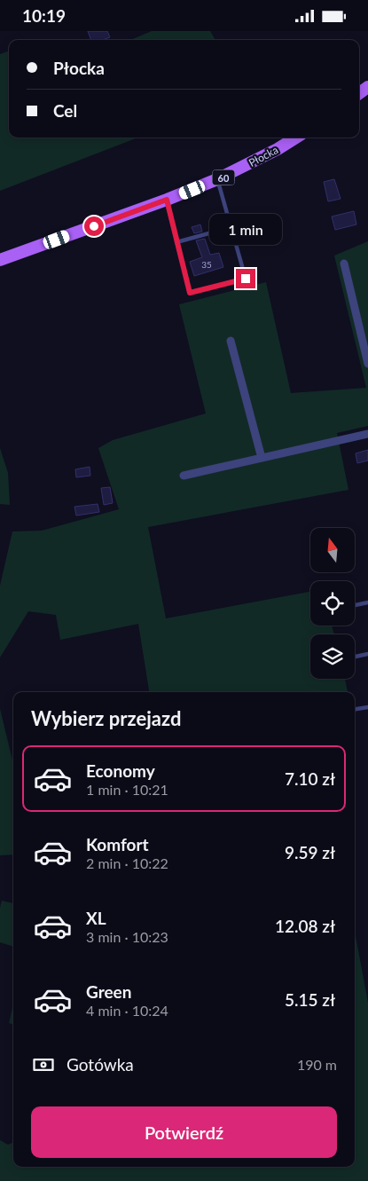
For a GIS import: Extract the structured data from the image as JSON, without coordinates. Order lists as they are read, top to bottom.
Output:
{
  "streets": {
    "main road": ["Płocka", "60"]
  },
  "house_numbers": ["35"],
  "north": "top",
  "page": {
    "status": "10:19",
    "banner": ["Płocka", "Cel"],
    "bubble": "1 min",
    "heading": "Wybierz przejazd",
    "list": [
      {
        "name": "Economy",
        "note": "1 min · 10:21",
        "value": "7.10 zł"
      },
      {
        "name": "Komfort",
        "note": "2 min · 10:22",
        "value": "9.59 zł"
      },
      {
        "name": "XL",
        "note": "3 min · 10:23",
        "value": "12.08 zł"
      },
      {
        "name": "Green",
        "note": "4 min · 10:24",
        "value": "5.15 zł"
      }
    ],
    "pay": ["Gotówka", "190 m"],
    "buttons": "Potwierdź"
  }
}
